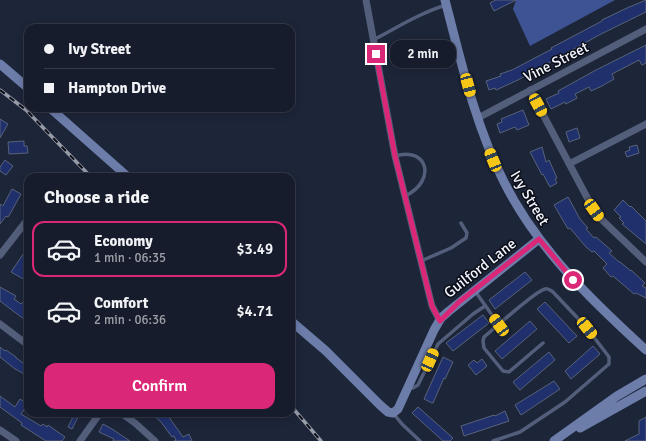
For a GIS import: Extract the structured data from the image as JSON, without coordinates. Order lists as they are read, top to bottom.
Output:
{
  "streets": {
    "main road": ["Ivy Street", "Guilford Lane"],
    "street": ["Vine Street"]
  },
  "crossings": [
    ["Vine Street", "Ivy Street"],
    ["Ivy Street", "Guilford Lane"]
  ],
  "page": {
    "banner": ["Ivy Street", "Hampton Drive"],
    "bubble": "2 min",
    "heading": "Choose a ride",
    "list": [
      {
        "name": "Economy",
        "note": "1 min · 06:35",
        "value": "$3.49"
      },
      {
        "name": "Comfort",
        "note": "2 min · 06:36",
        "value": "$4.71"
      }
    ],
    "buttons": "Confirm"
  }
}
